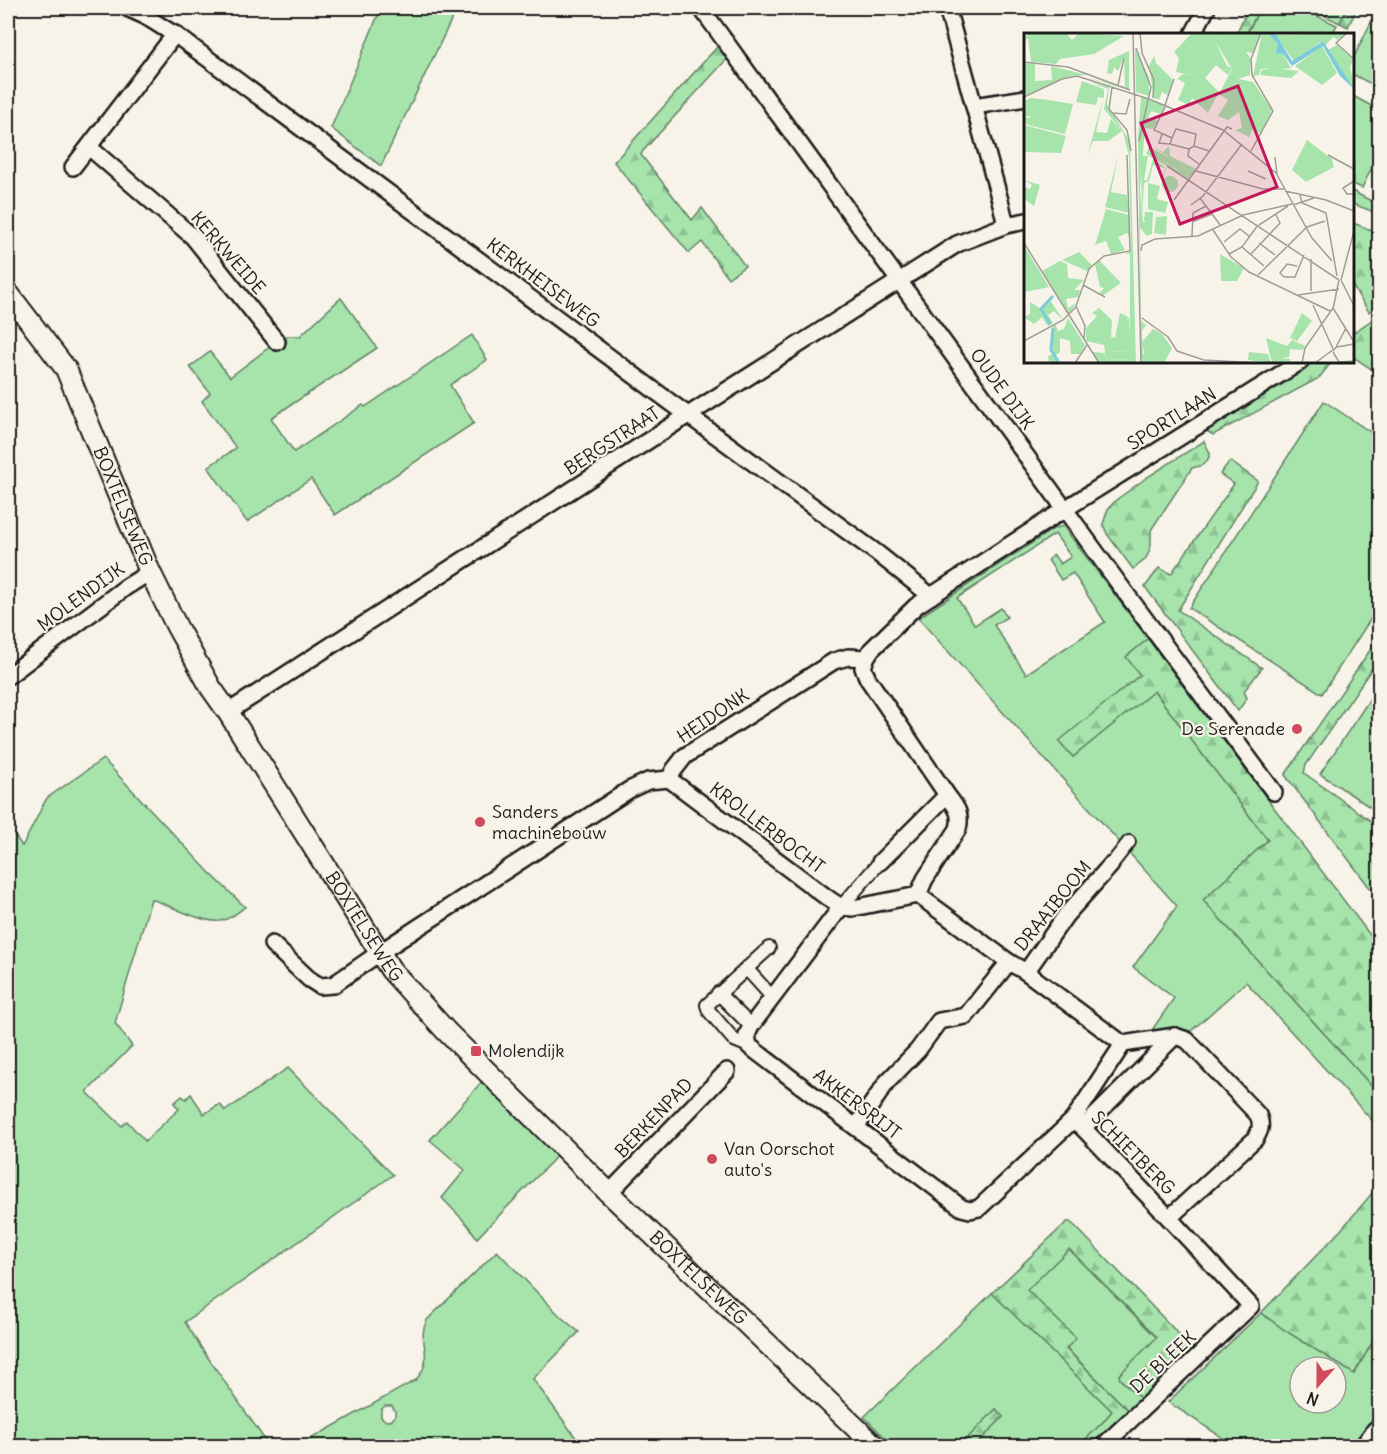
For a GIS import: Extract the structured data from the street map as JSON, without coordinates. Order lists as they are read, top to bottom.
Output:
{
  "streets": {
    "street": [
      "KERKWEIDE",
      "KERKHEISEWEG",
      "OUDE DIJK",
      "SPORTLAAN",
      "BERGSTRAAT",
      "BOXTELSEWEG",
      "MOLENDIJK",
      "HEIDONK",
      "KROLLERBOCHT",
      "DRAAIBOOM",
      "AKKERSRIJT",
      "BERKENPAD",
      "SCHIETBERG",
      "DE BLEEK"
    ]
  },
  "crossings": [
    ["KERKHEISEWEG", "BERGSTRAAT"],
    ["OUDE DIJK", "SPORTLAAN"],
    ["OUDE DIJK", "BERGSTRAAT"],
    ["BERGSTRAAT", "BOXTELSEWEG"],
    ["BOXTELSEWEG", "MOLENDIJK"],
    ["BOXTELSEWEG", "BERKENPAD"],
    ["HEIDONK", "KROLLERBOCHT"],
    ["AKKERSRIJT", "SCHIETBERG"],
    ["SCHIETBERG", "DE BLEEK"]
  ],
  "places": {
    "other": ["De Serenade", "Sanders machinebouw", "Van Oorschot auto's"],
    "transit": ["Molendijk"]
  },
  "north": "bottom"
}
